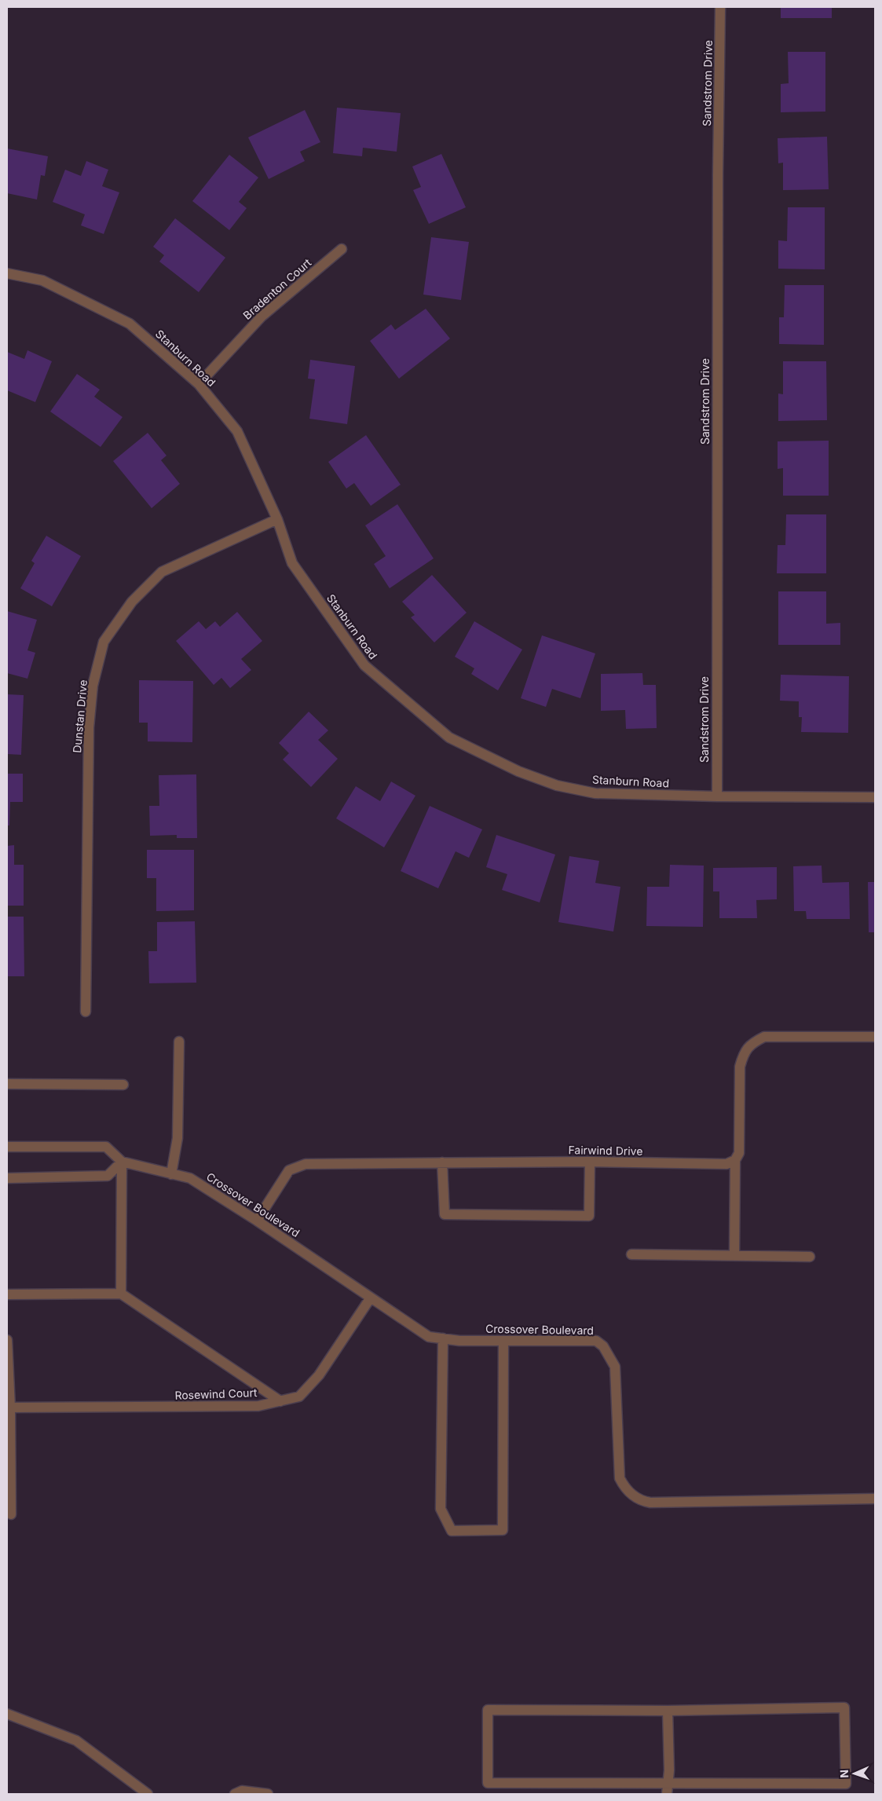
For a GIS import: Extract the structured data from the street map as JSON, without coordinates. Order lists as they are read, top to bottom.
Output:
{
  "streets": {
    "street": [
      "Sandstrom Drive",
      "Bradenton Court",
      "Stanburn Road",
      "Dunstan Drive",
      "Fairwind Drive",
      "Crossover Boulevard",
      "Rosewind Court"
    ]
  },
  "crossings": [
    ["Sandstrom Drive", "Stanburn Road"],
    ["Bradenton Court", "Stanburn Road"],
    ["Stanburn Road", "Dunstan Drive"],
    ["Fairwind Drive", "Crossover Boulevard"],
    ["Crossover Boulevard", "Rosewind Court"]
  ],
  "north": "left"
}
